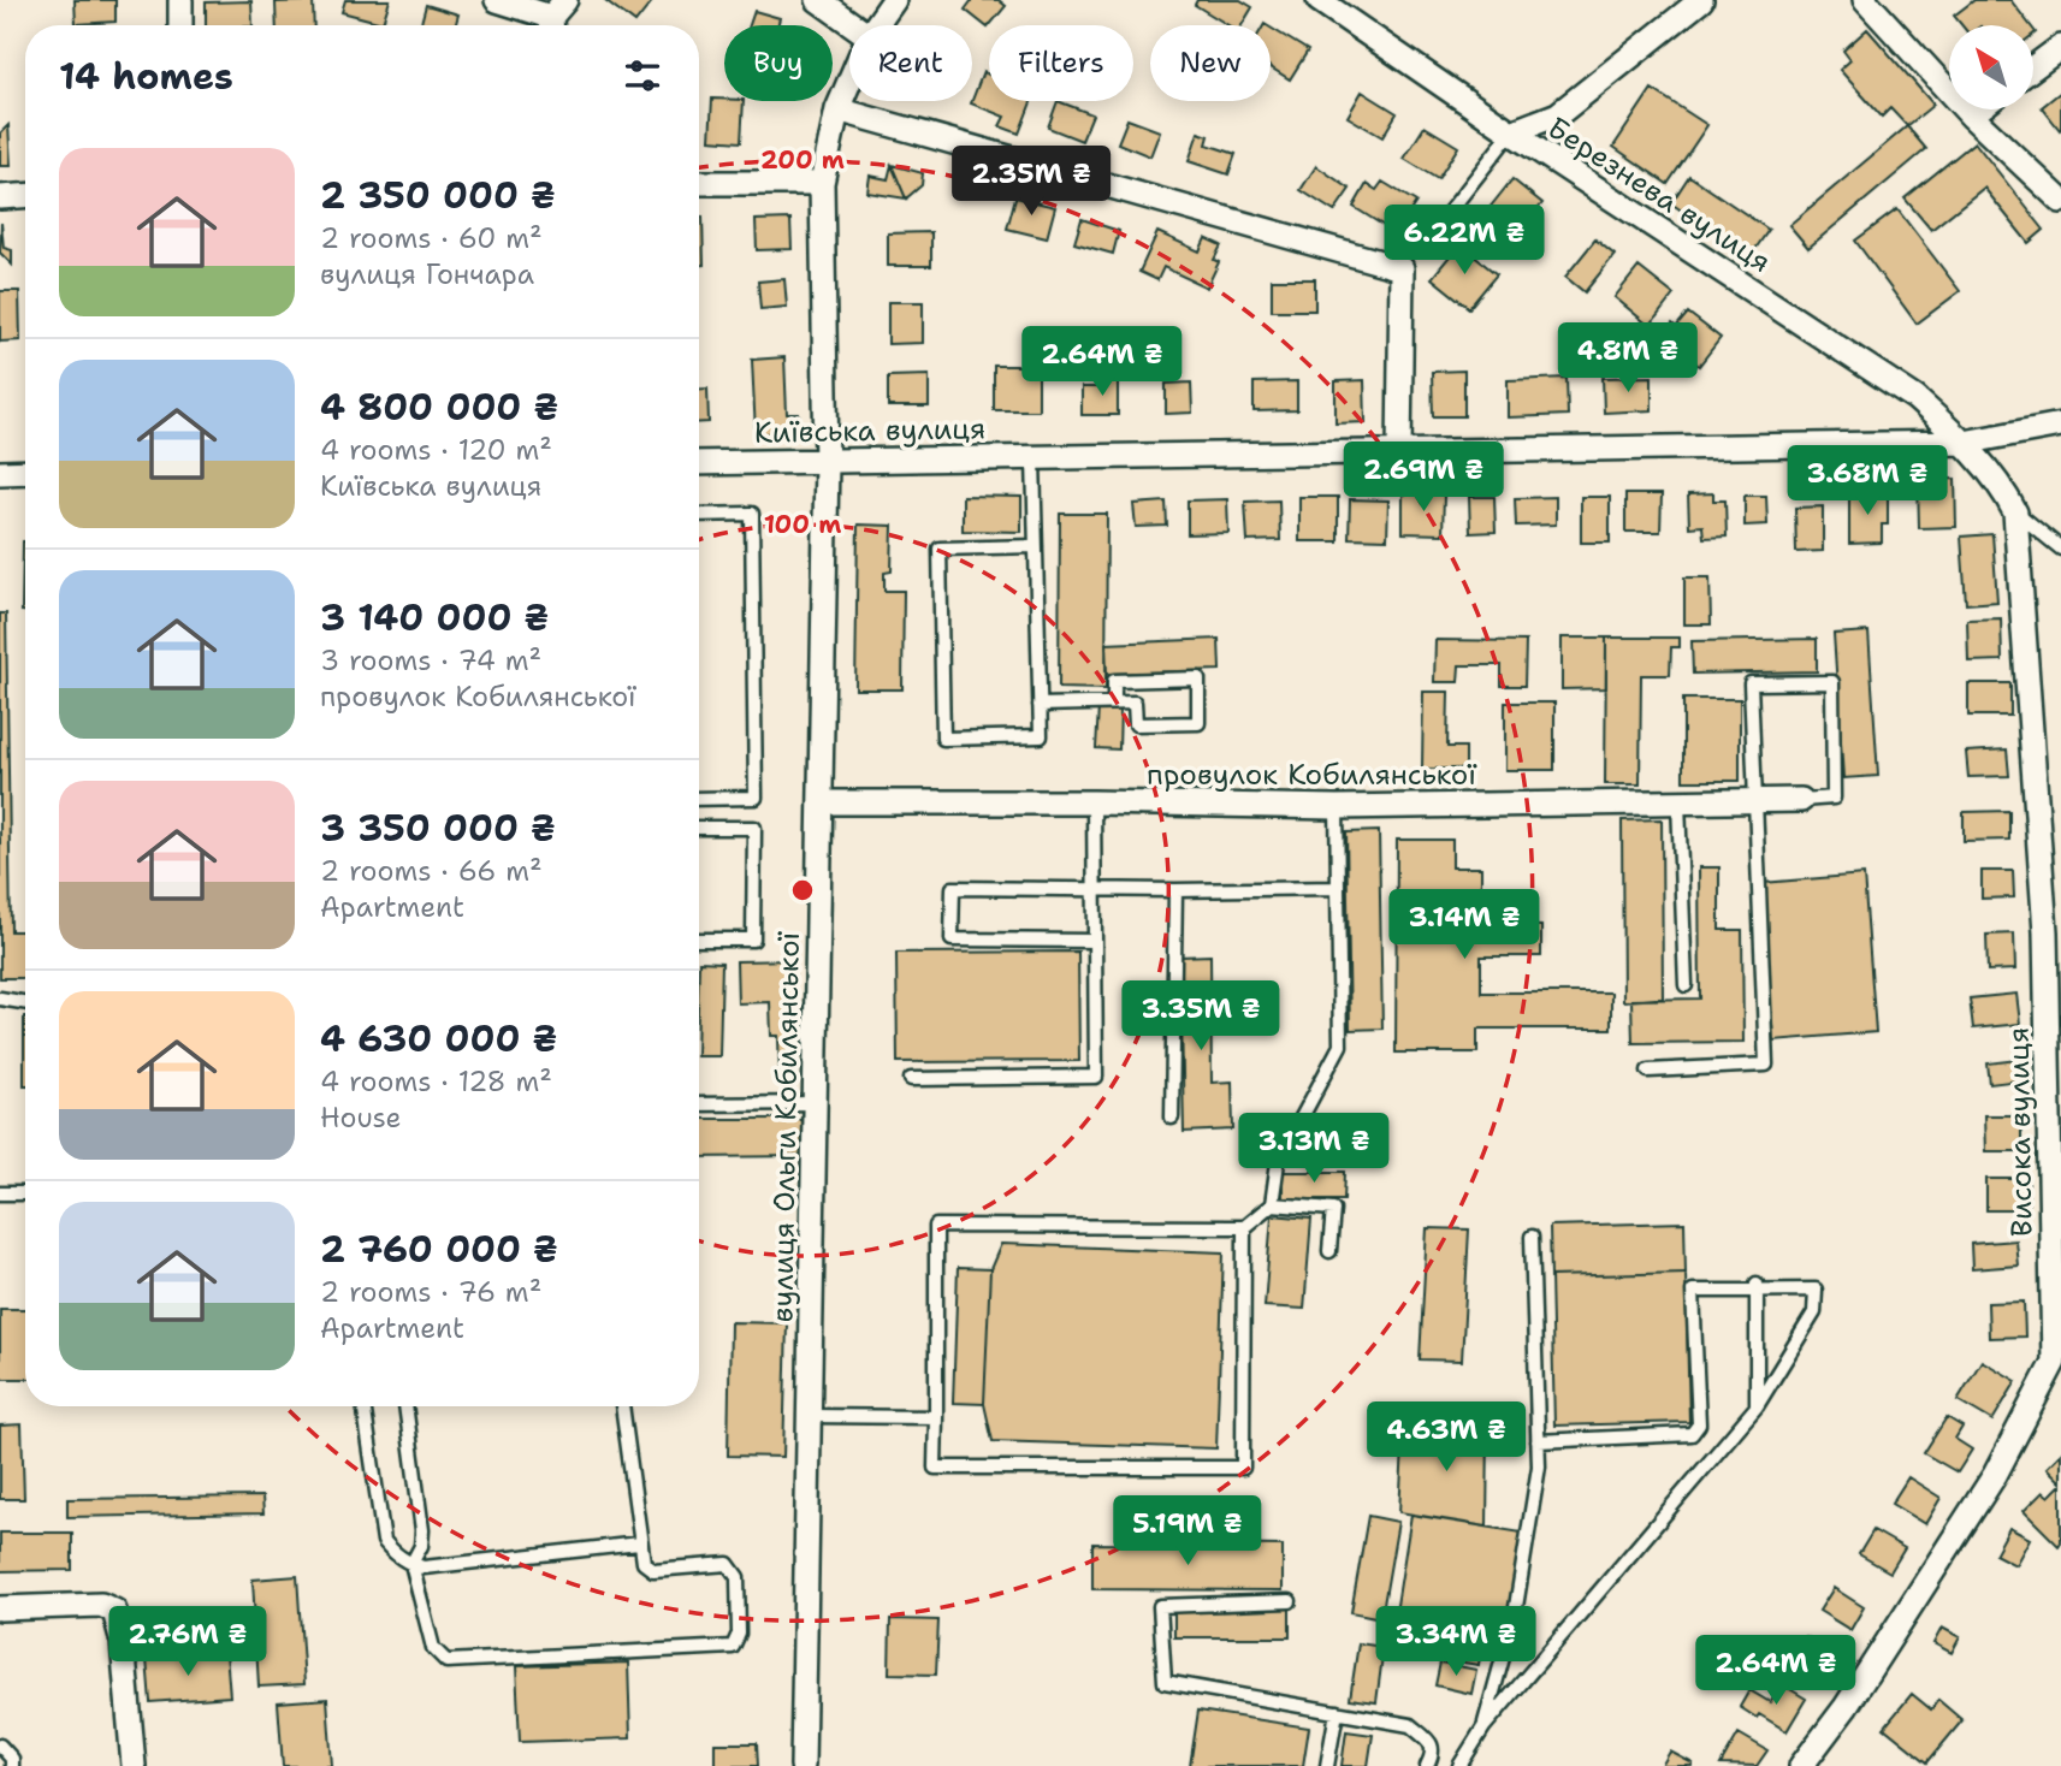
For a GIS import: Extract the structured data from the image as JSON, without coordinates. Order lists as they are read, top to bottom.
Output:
{
  "streets": {
    "street": [
      "Березнева вулиця",
      "Київська вулиця",
      "провулок Кобилянської",
      "вулиця Ольги Кобилянської",
      "Висока вулиця"
    ]
  },
  "crossings": [
    ["Березнева вулиця", "Київська вулиця"],
    ["Березнева вулиця", "Висока вулиця"],
    ["Київська вулиця", "вулиця Ольги Кобилянської"],
    ["Київська вулиця", "Висока вулиця"],
    ["провулок Кобилянської", "вулиця Ольги Кобилянської"]
  ],
  "north": "top left",
  "page": {
    "chip": [
      "Buy",
      "Rent",
      "Filters",
      "New"
    ],
    "heading": "14 homes",
    "list": [
      {
        "name": "2 350 000 ₴",
        "note": "2 rooms · 60 m² · вулиця Гончара"
      },
      {
        "name": "4 800 000 ₴",
        "note": "4 rooms · 120 m² · Київська вулиця"
      },
      {
        "name": "3 140 000 ₴",
        "note": "3 rooms · 74 m² · провулок Кобилянської"
      },
      {
        "name": "3 350 000 ₴",
        "note": "2 rooms · 66 m² · Apartment"
      },
      {
        "name": "4 630 000 ₴",
        "note": "4 rooms · 128 m² · House"
      },
      {
        "name": "2 760 000 ₴",
        "note": "2 rooms · 76 m² · Apartment"
      }
    ],
    "price": [
      "2.35M ₴",
      "6.22M ₴",
      "4.8M ₴",
      "2.64M ₴",
      "2.69M ₴",
      "3.68M ₴",
      "3.14M ₴",
      "3.35M ₴",
      "3.13M ₴",
      "4.63M ₴",
      "5.19M ₴",
      "2.76M ₴",
      "3.34M ₴",
      "2.64M ₴"
    ]
  },
  "rings": ["200 m", "100 m"]
}
